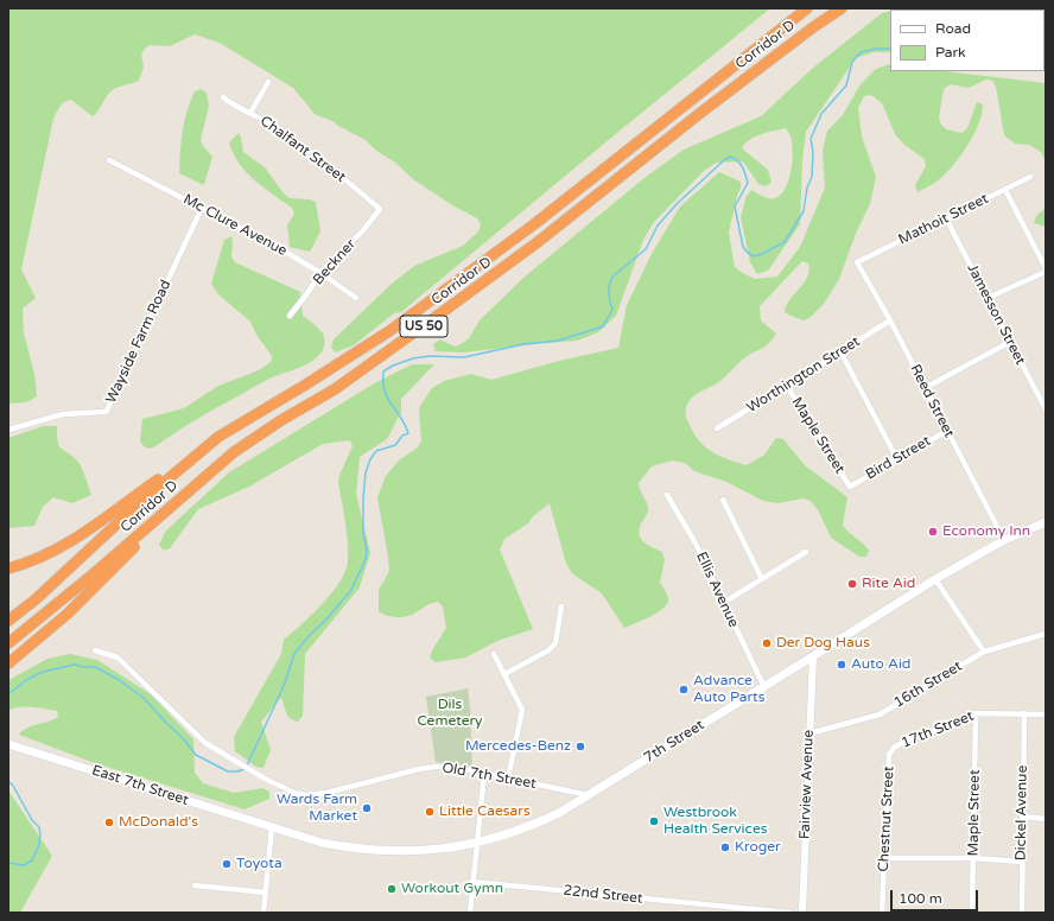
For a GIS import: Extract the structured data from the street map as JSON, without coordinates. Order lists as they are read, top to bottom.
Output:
{
  "streets": {
    "highway": ["Corridor D", "US 50"],
    "main road": ["7th Street", "East 7th Street"],
    "street": [
      "Chalfant Street",
      "Mathoit Street",
      "Mc Clure Avenue",
      "Beckner",
      "Jamesson Street",
      "Wayside Farm Road",
      "Worthington Street",
      "Reed Street",
      "Maple Street",
      "Bird Street",
      "Ellis Avenue",
      "16th Street",
      "17th Street",
      "Old 7th Street",
      "Fairview Avenue",
      "Dickel Avenue",
      "Chestnut Street",
      "22nd Street"
    ]
  },
  "crossings": [
    ["Chalfant Street", "Beckner"],
    ["Mathoit Street", "Jamesson Street"],
    ["Mathoit Street", "Reed Street"],
    ["Mc Clure Avenue", "Beckner"],
    ["Mc Clure Avenue", "Wayside Farm Road"],
    ["Worthington Street", "Reed Street"],
    ["Worthington Street", "Maple Street"],
    ["Reed Street", "Bird Street"],
    ["Reed Street", "7th Street"],
    ["Maple Street", "Bird Street"],
    ["Maple Street", "17th Street"],
    ["Ellis Avenue", "7th Street"],
    ["16th Street", "Fairview Avenue"],
    ["17th Street", "Dickel Avenue"],
    ["17th Street", "Chestnut Street"],
    ["7th Street", "Old 7th Street"],
    ["7th Street", "Fairview Avenue"],
    ["7th Street", "East 7th Street"]
  ],
  "parks": ["Dils Cemetery"],
  "places": [
    "Economy Inn",
    "Rite Aid",
    "Der Dog Haus",
    "Auto Aid",
    "Advance Auto Parts",
    "Mercedes-Benz",
    "Wards Farm Market",
    "Little Caesars",
    "Westbrook Health Services",
    "McDonald's",
    "Kroger",
    "Toyota",
    "Workout Gymn"
  ],
  "legend": ["Road", "Park"],
  "scale_bar": "100 m"
}
